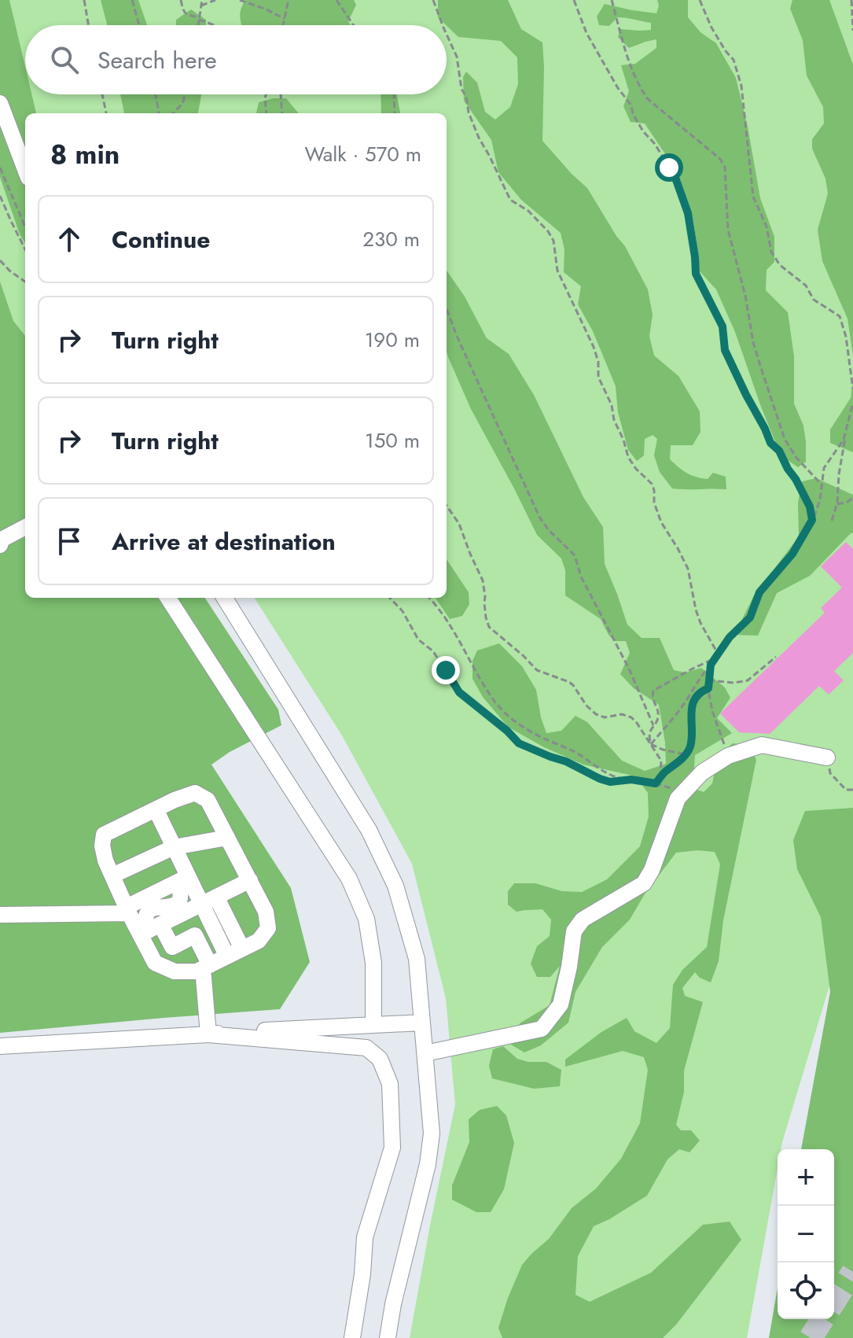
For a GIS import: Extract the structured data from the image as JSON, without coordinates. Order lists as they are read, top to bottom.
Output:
{
  "page": {
    "search": "Search here",
    "heading": ["8 min", "Walk · 570 m"],
    "list": [
      ["Continue", "230 m"],
      ["Turn right", "190 m"],
      ["Turn right", "150 m"],
      "Arrive at destination"
    ],
    "map_buttons": ["+", "−"]
  }
}
